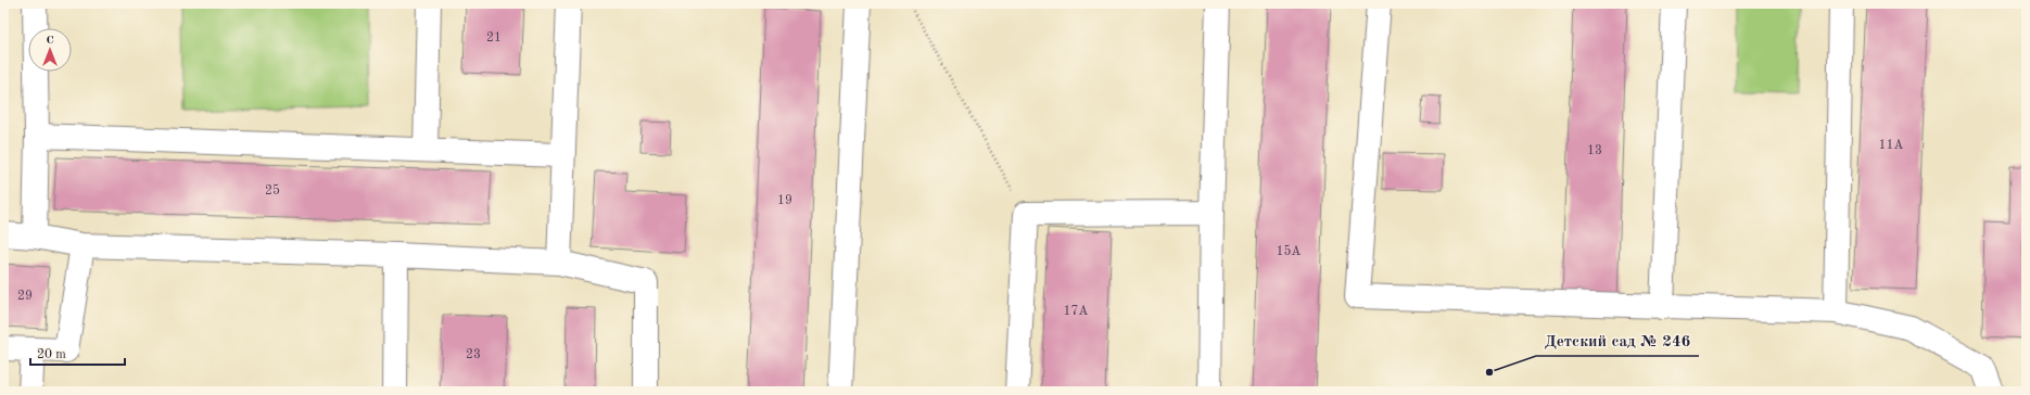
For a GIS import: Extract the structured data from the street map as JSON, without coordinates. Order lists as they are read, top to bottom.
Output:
{
  "places": ["Детский сад № 246"],
  "house_numbers": [
    "21",
    "11А",
    "13",
    "25",
    "19",
    "15А",
    "29",
    "17А",
    "23"
  ],
  "scale_bar": "20 m",
  "north": "top"
}
